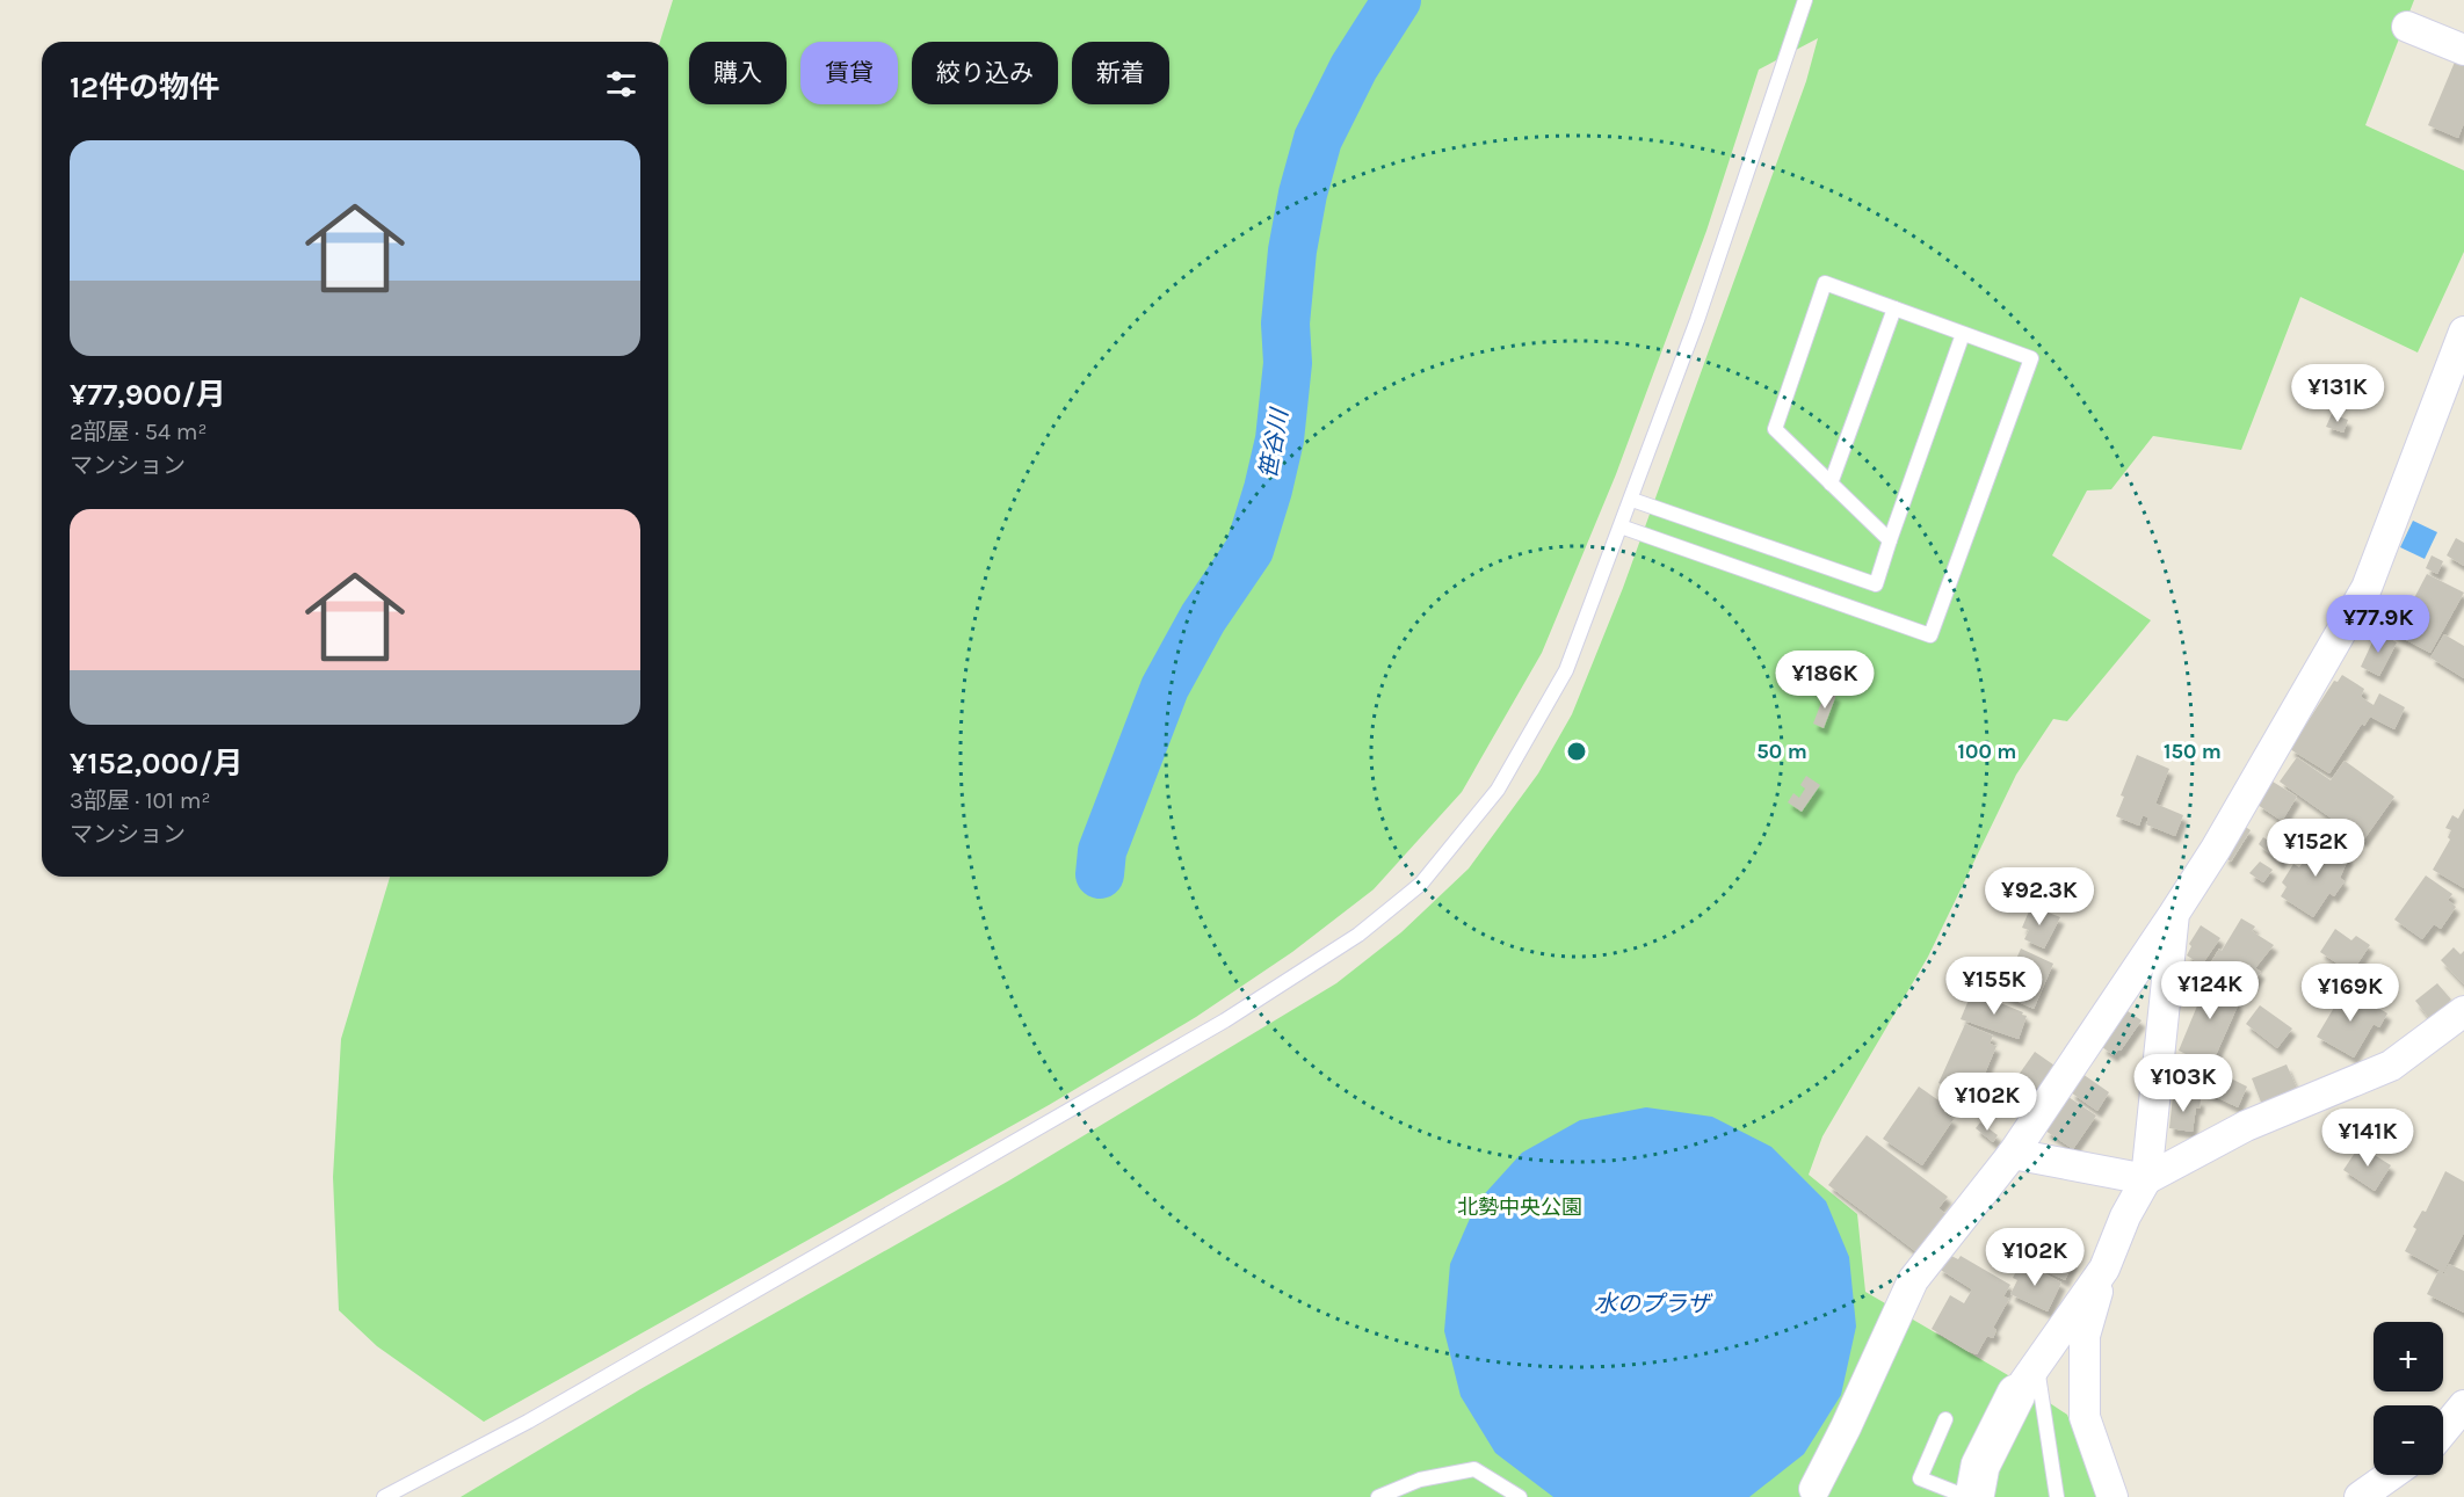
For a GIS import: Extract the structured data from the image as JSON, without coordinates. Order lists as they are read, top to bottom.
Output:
{
  "water": ["笹谷川", "水のプラザ"],
  "parks": ["北勢中央公園"],
  "page": {
    "chip": [
      "購入",
      "賃貸",
      "絞り込み",
      "新着"
    ],
    "heading": "12件の物件",
    "list": [
      {
        "name": "¥77,900/月",
        "note": "2部屋 · 54 m² · マンション"
      },
      {
        "name": "¥152,000/月",
        "note": "3部屋 · 101 m² · マンション"
      }
    ],
    "price": [
      "¥131K",
      "¥77.9K",
      "¥186K",
      "¥152K",
      "¥92.3K",
      "¥155K",
      "¥124K",
      "¥169K",
      "¥103K",
      "¥102K",
      "¥141K",
      "¥102K"
    ],
    "map_buttons": ["+", "−"]
  },
  "rings": ["50 m", "100 m", "150 m"]
}
